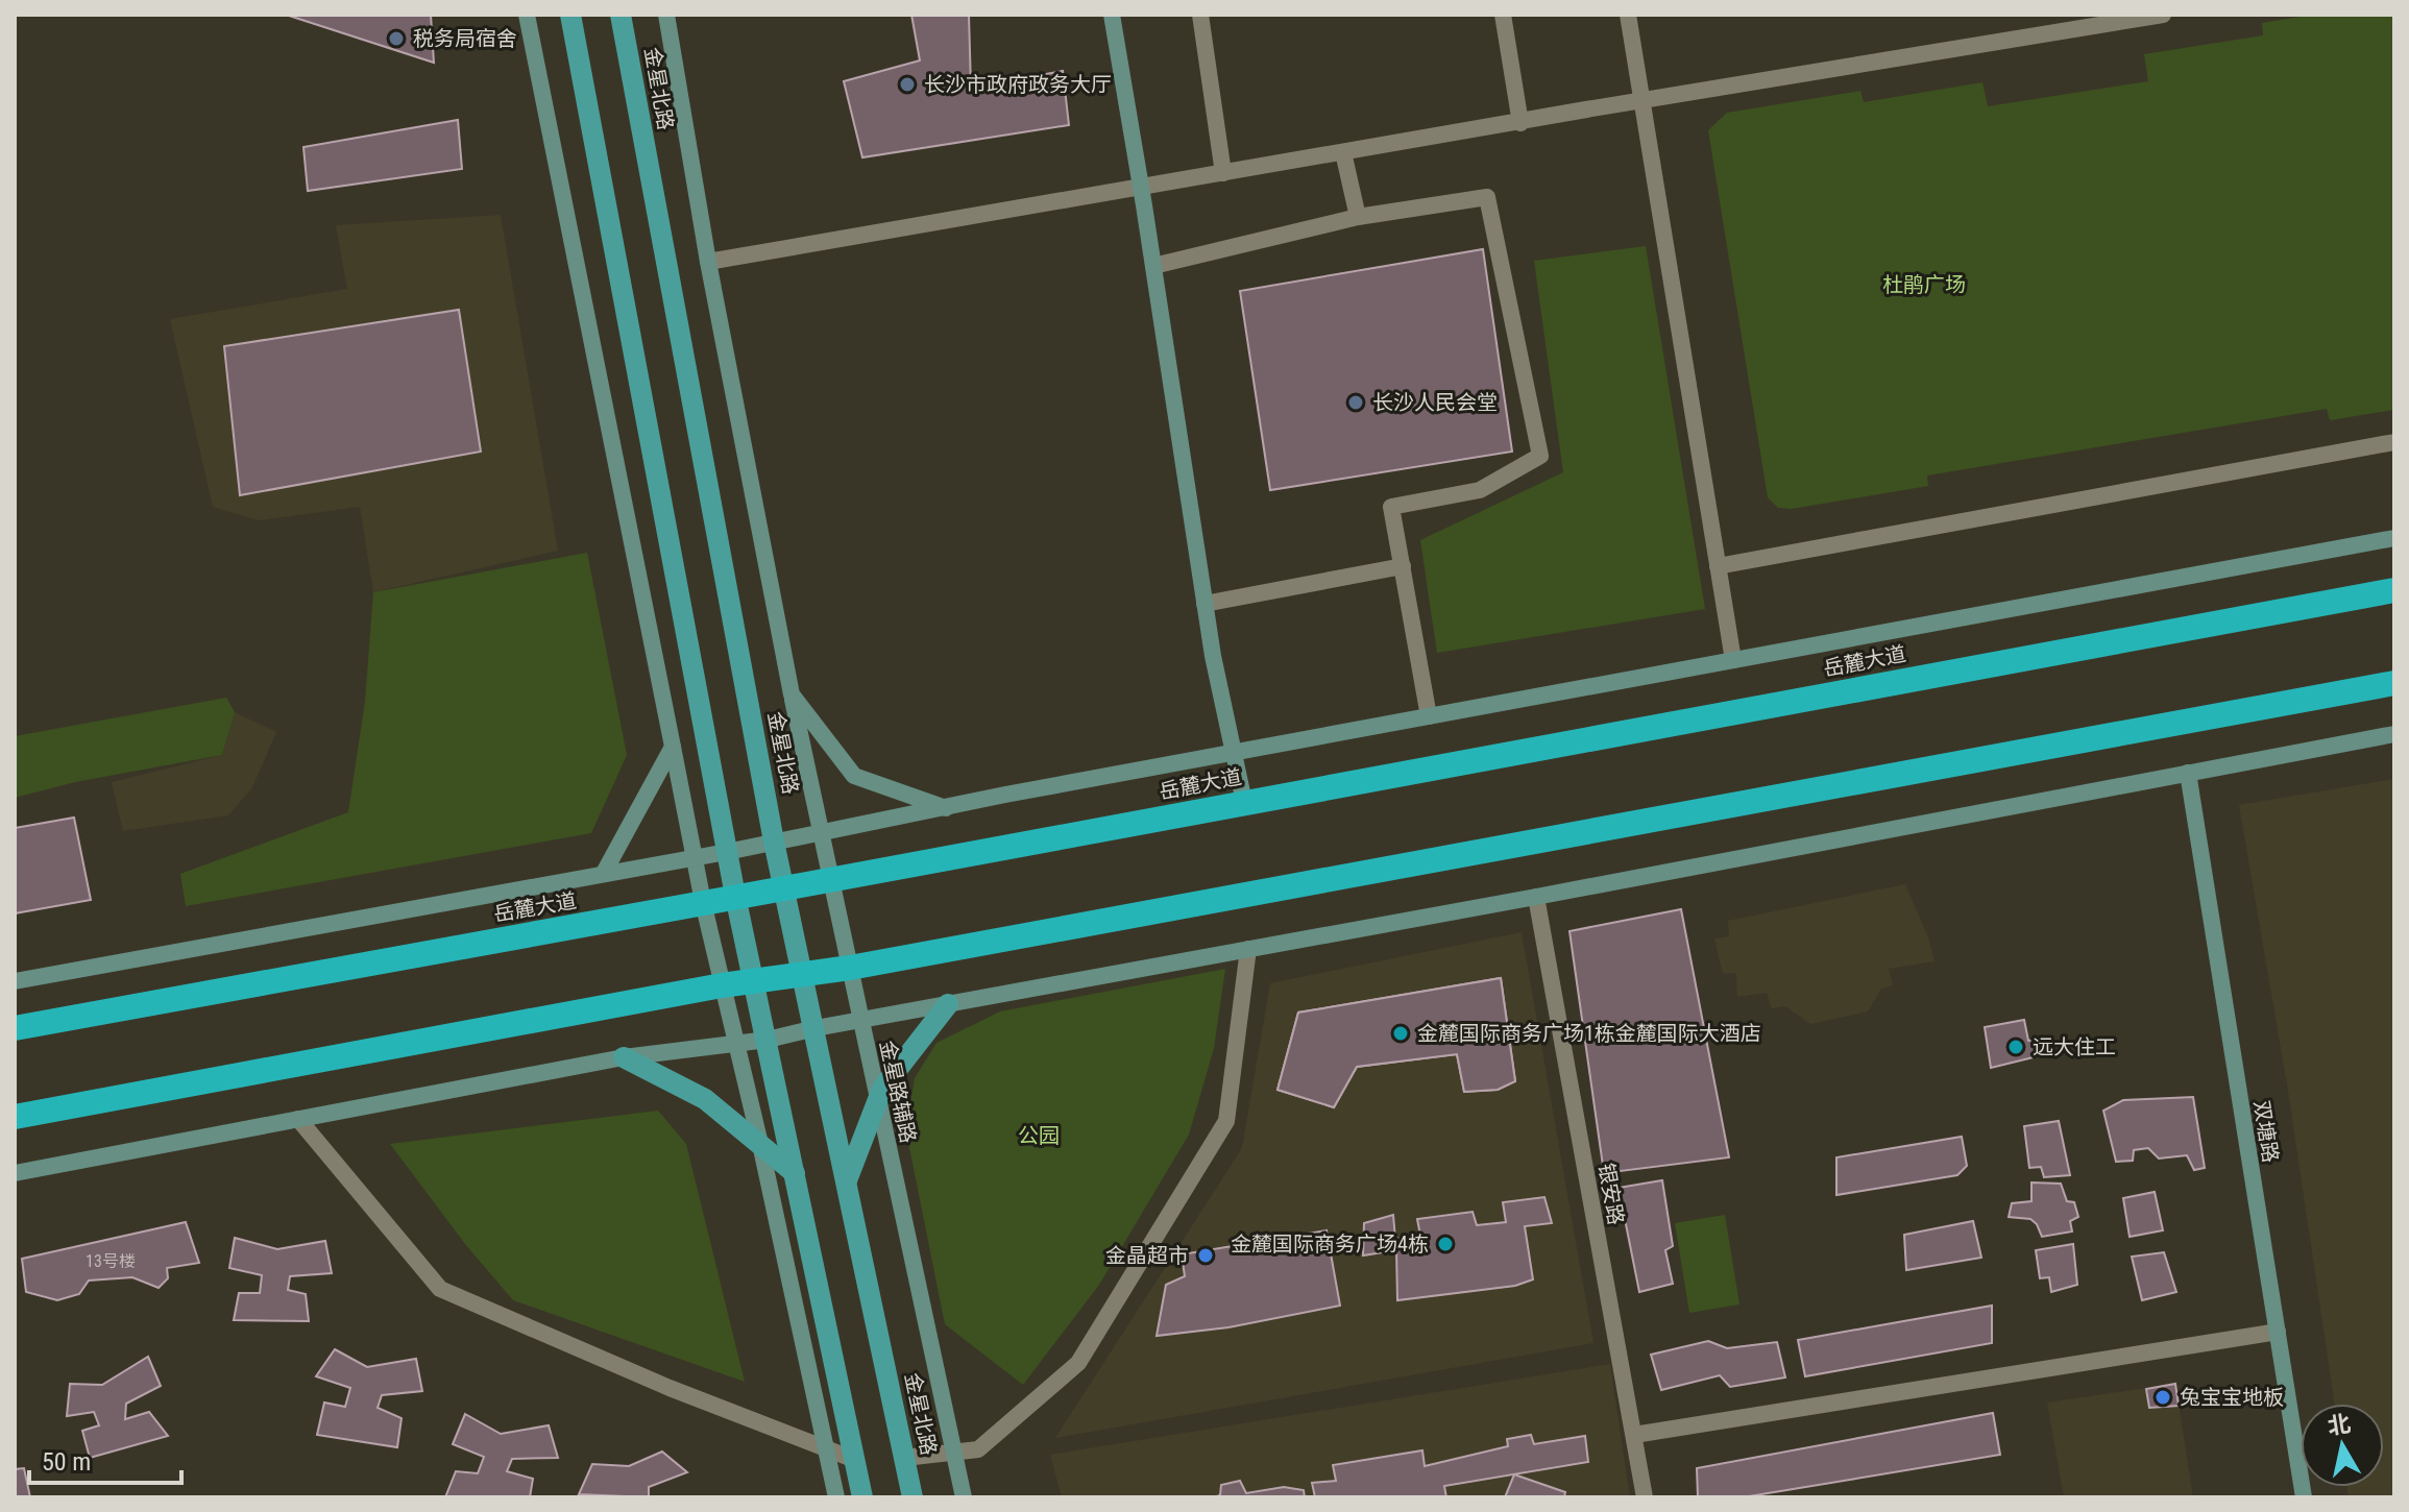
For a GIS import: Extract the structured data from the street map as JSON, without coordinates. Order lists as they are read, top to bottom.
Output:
{
  "streets": {
    "highway": ["岳麓大道"],
    "main road": ["金星北路"],
    "street": ["金星路辅路", "双塘路", "银安路"]
  },
  "crossings": [
    ["金星北路", "岳麓大道"],
    ["岳麓大道", "金星路辅路"]
  ],
  "parks": ["杜鹃广场", "公园"],
  "places": [
    "税务局宿舍",
    "长沙市政府政务大厅",
    "长沙人民会堂",
    "金麓国际商务广场1栋金麓国际大酒店",
    "远大住工",
    "金麓国际商务广场4栋",
    "金晶超市",
    "兔宝宝地板"
  ],
  "house_numbers": ["13号楼"],
  "scale_bar": "50 m",
  "north": "top"
}
